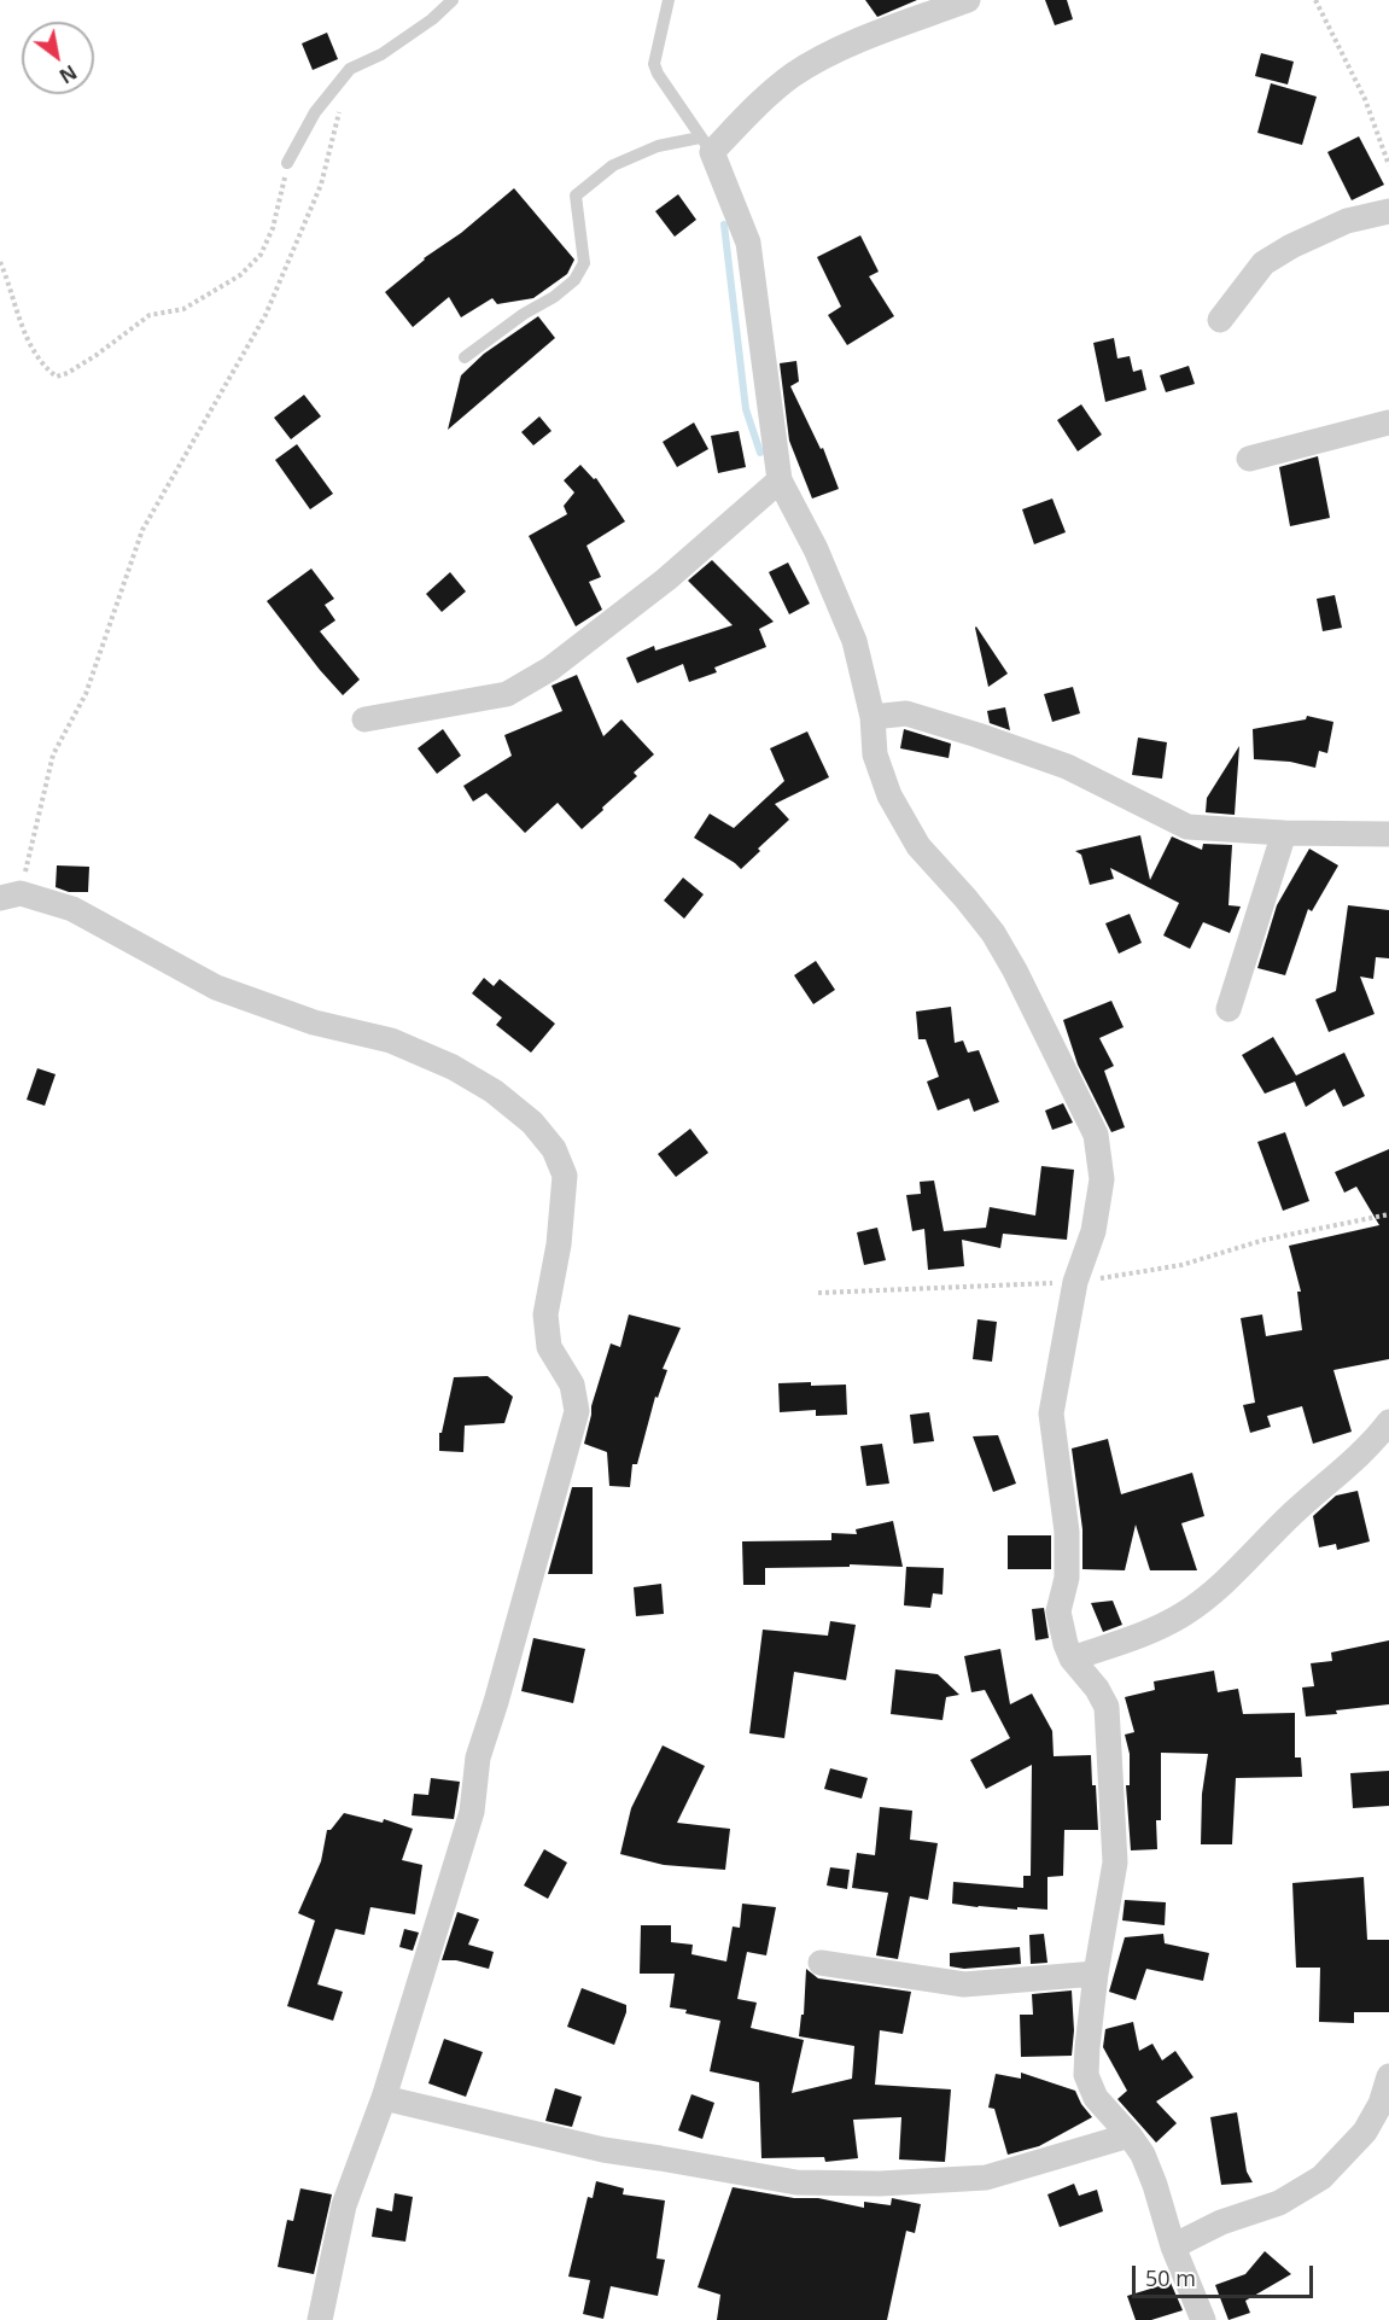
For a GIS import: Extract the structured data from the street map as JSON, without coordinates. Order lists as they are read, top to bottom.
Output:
{
  "scale_bar": "50 m",
  "north": "bottom right"
}
